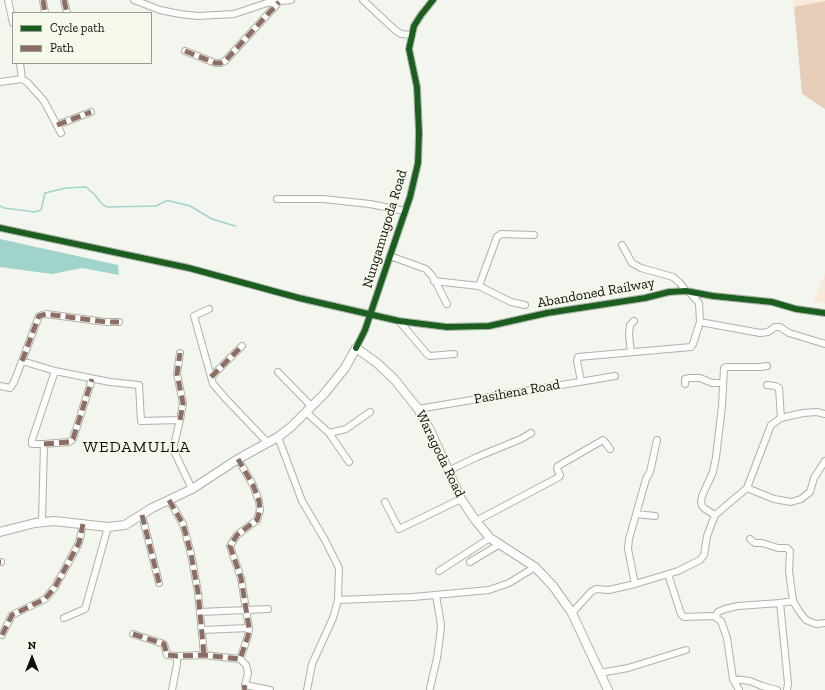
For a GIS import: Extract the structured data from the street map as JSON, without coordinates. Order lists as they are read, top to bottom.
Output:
{
  "streets": {
    "main road": ["Waragoda Road"],
    "street": ["Nungamugoda Road", "Abandoned Railway", "Pasihena Road"]
  },
  "crossings": [
    ["Nungamugoda Road", "Abandoned Railway"],
    ["Nungamugoda Road", "Waragoda Road"],
    ["Pasihena Road", "Waragoda Road"]
  ],
  "districts": ["WEDAMULLA"],
  "legend": ["Cycle path", "Path"],
  "north": "top"
}
